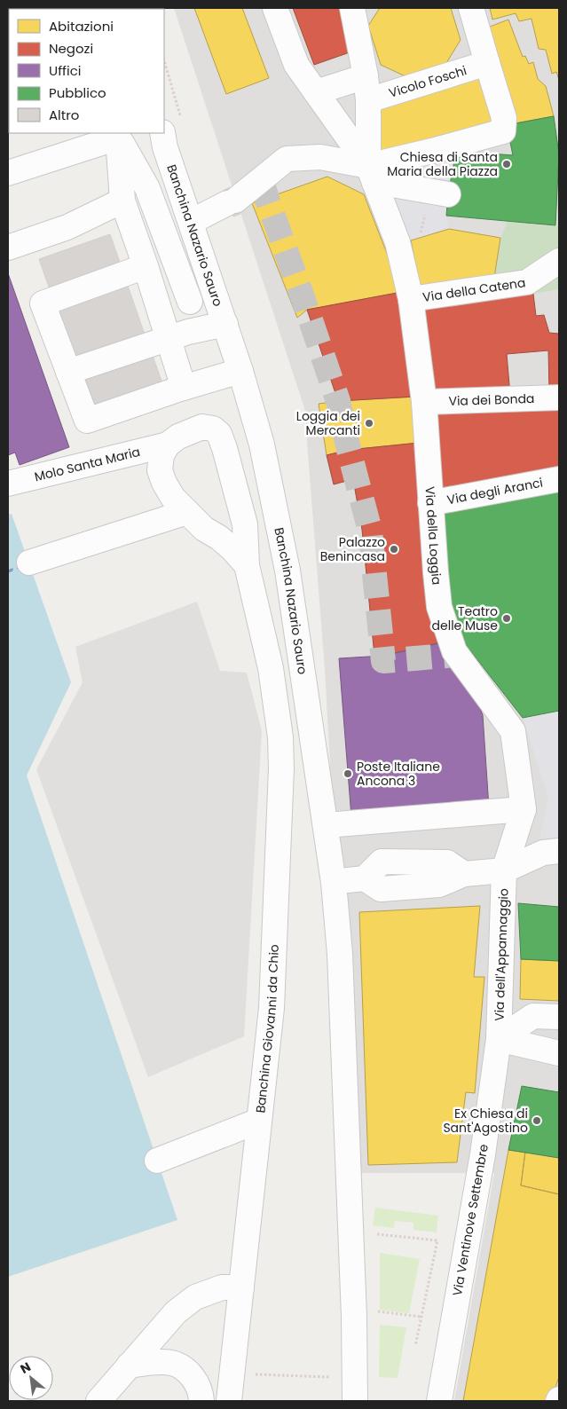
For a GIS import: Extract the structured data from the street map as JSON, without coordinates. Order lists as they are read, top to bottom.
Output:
{
  "streets": {
    "street": [
      "Vicolo Foschi",
      "Banchina Nazario Sauro",
      "Via della Catena",
      "Via dei Bonda",
      "Molo Santa Maria",
      "Via degli Aranci",
      "Via della Loggia",
      "Via dell'Appannaggio",
      "Banchina Giovanni da Chio",
      "Via Ventinove Settembre"
    ]
  },
  "crossings": [
    ["Via della Catena", "Via della Loggia"],
    ["Via dei Bonda", "Via della Loggia"],
    ["Via degli Aranci", "Via della Loggia"],
    ["Via della Loggia", "Via dell'Appannaggio"],
    ["Via dell'Appannaggio", "Via Ventinove Settembre"]
  ],
  "places": [
    "Chiesa di Santa Maria della Piazza",
    "Loggia dei Mercanti",
    "Palazzo Benincasa",
    "Teatro delle Muse",
    "Poste Italiane Ancona 3",
    "Ex Chiesa di Sant'Agostino"
  ],
  "legend": [
    "Abitazioni",
    "Negozi",
    "Uffici",
    "Pubblico",
    "Altro"
  ],
  "north": "top left"
}
